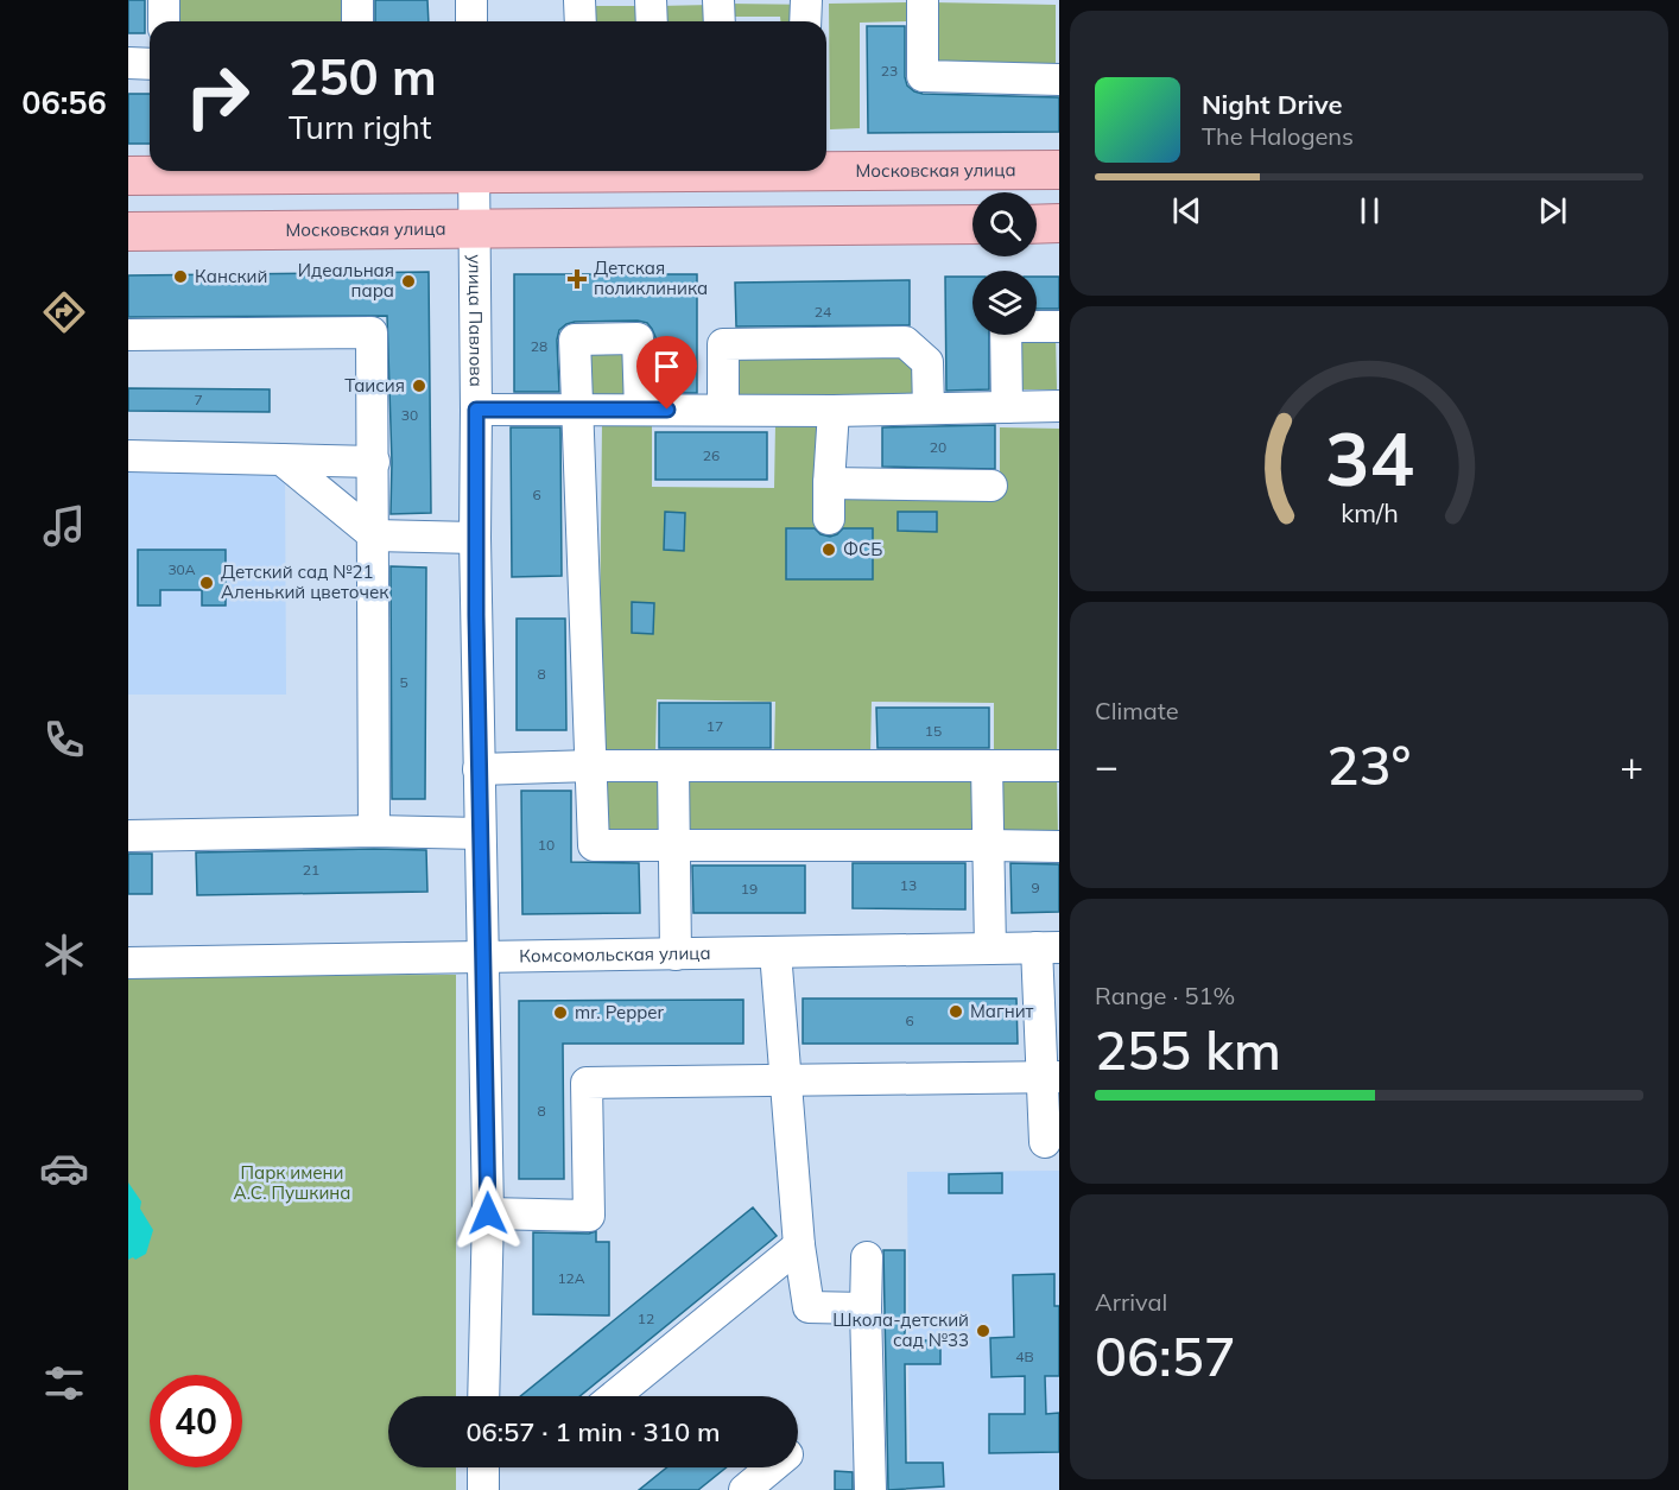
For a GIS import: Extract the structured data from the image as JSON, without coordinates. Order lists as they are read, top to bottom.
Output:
{
  "streets": {
    "main road": ["Московская улица"],
    "street": ["улица Павлова", "Комсомольская улица"]
  },
  "crossings": [
    ["Московская улица", "улица Павлова"],
    ["улица Павлова", "Комсомольская улица"]
  ],
  "parks": ["Парк имени А.С. Пушкина"],
  "places": {
    "other": [
      "Канский",
      "Идеальная пара",
      "Таисия",
      "ФСБ",
      "Детский сад №21 Аленький цветочек",
      "Магнит",
      "mr. Pepper",
      "Школа-детский сад №33"
    ],
    "health": ["Детская поликлиника"]
  },
  "house_numbers": [
    "23",
    "24",
    "28",
    "7",
    "30",
    "20",
    "26",
    "6",
    "30А",
    "8",
    "5",
    "17",
    "15",
    "10",
    "21",
    "13",
    "9",
    "19",
    "6",
    "8",
    "12А",
    "12",
    "4В"
  ],
  "page": {
    "tabs": "06:56",
    "turn": ["250 m", "Turn right"],
    "song": ["Night Drive", "The Halogens"],
    "tile": [
      "Climate",
      ["Range · 51%", "255 km"],
      ["Arrival", "06:57"]
    ],
    "heat": ["−", "23°", "+"],
    "limit": "40",
    "trip": "06:57 · 1 min · 310 m",
    "gauge": ["34", "km/h"]
  }
}
